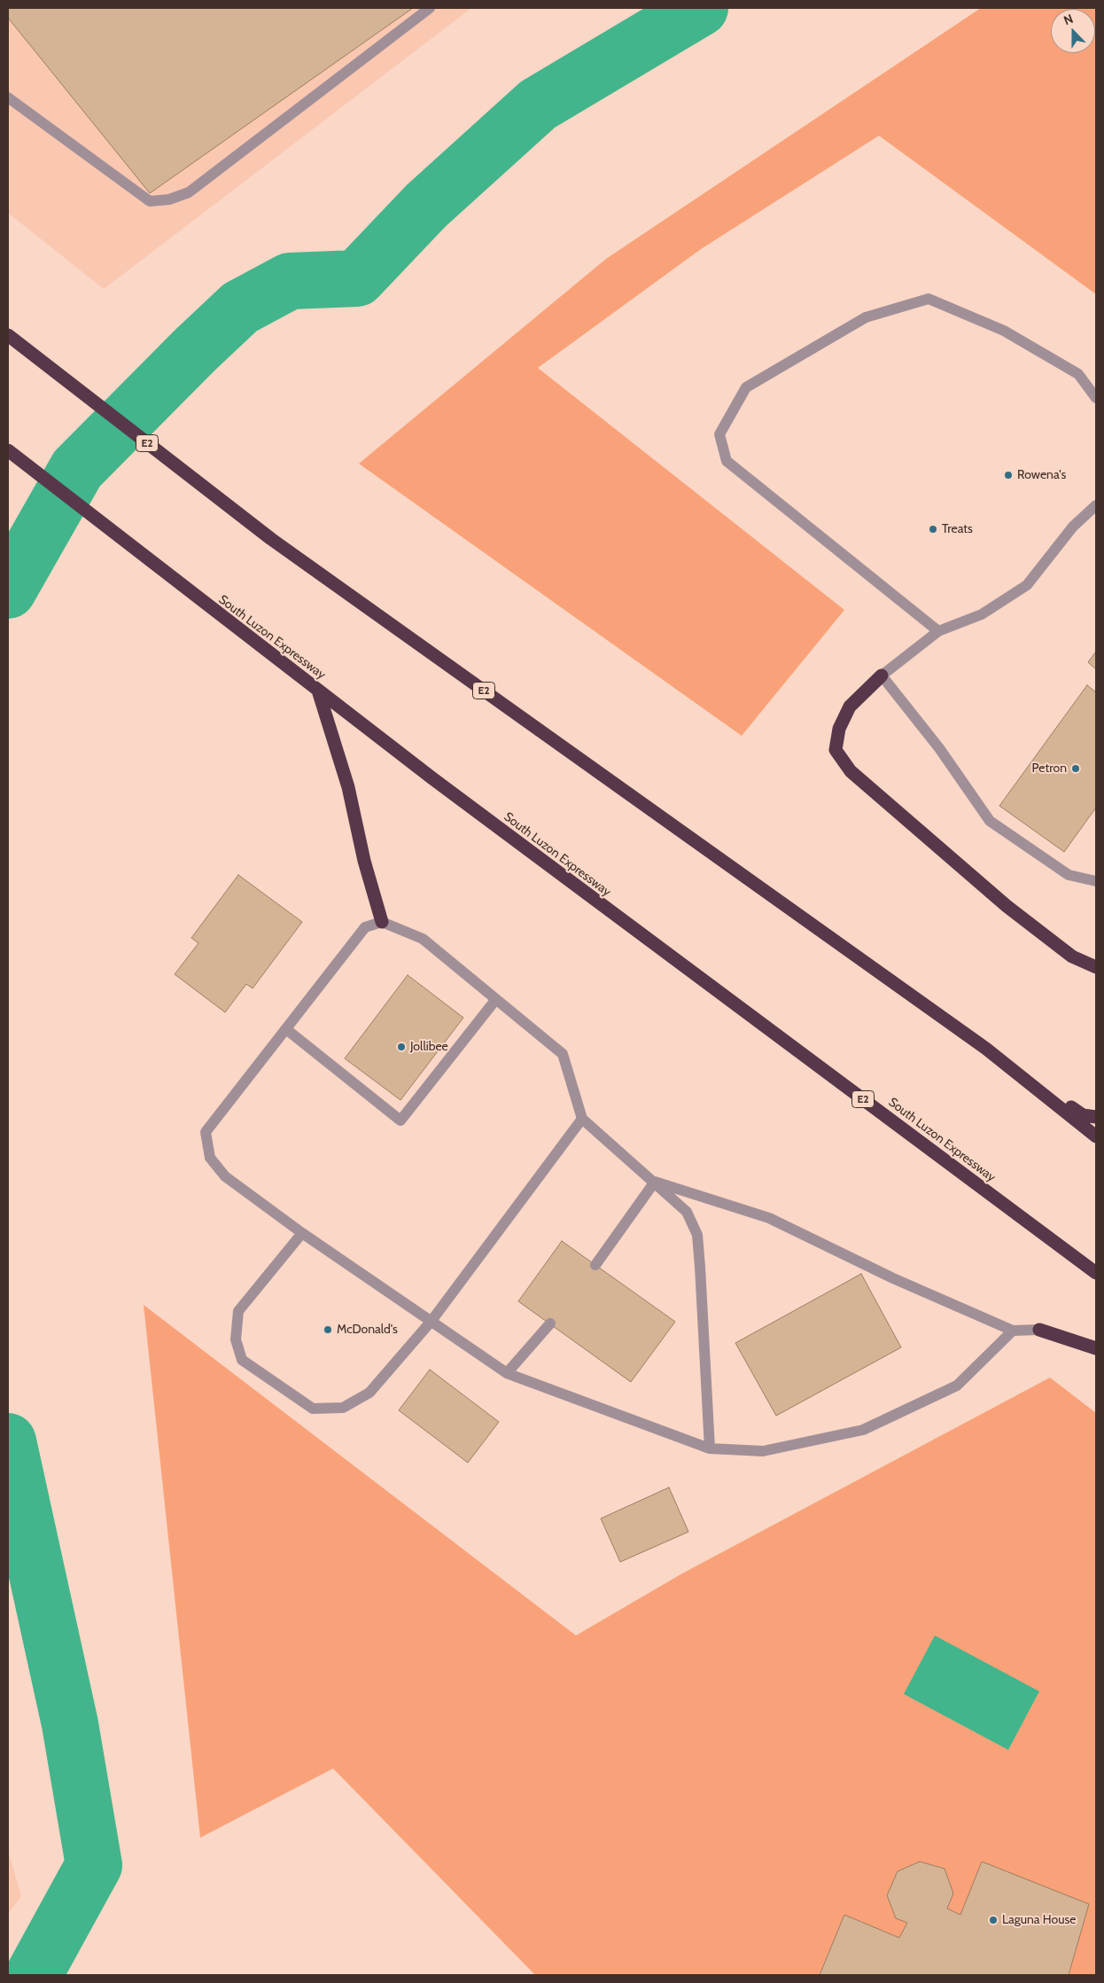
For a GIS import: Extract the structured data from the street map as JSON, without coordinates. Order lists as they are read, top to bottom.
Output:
{
  "streets": {
    "highway": ["E2", "South Luzon Expressway"]
  },
  "places": [
    "Rowena's",
    "Treats",
    "Petron",
    "Jollibee",
    "McDonald's",
    "Laguna House"
  ],
  "north": "top"
}
